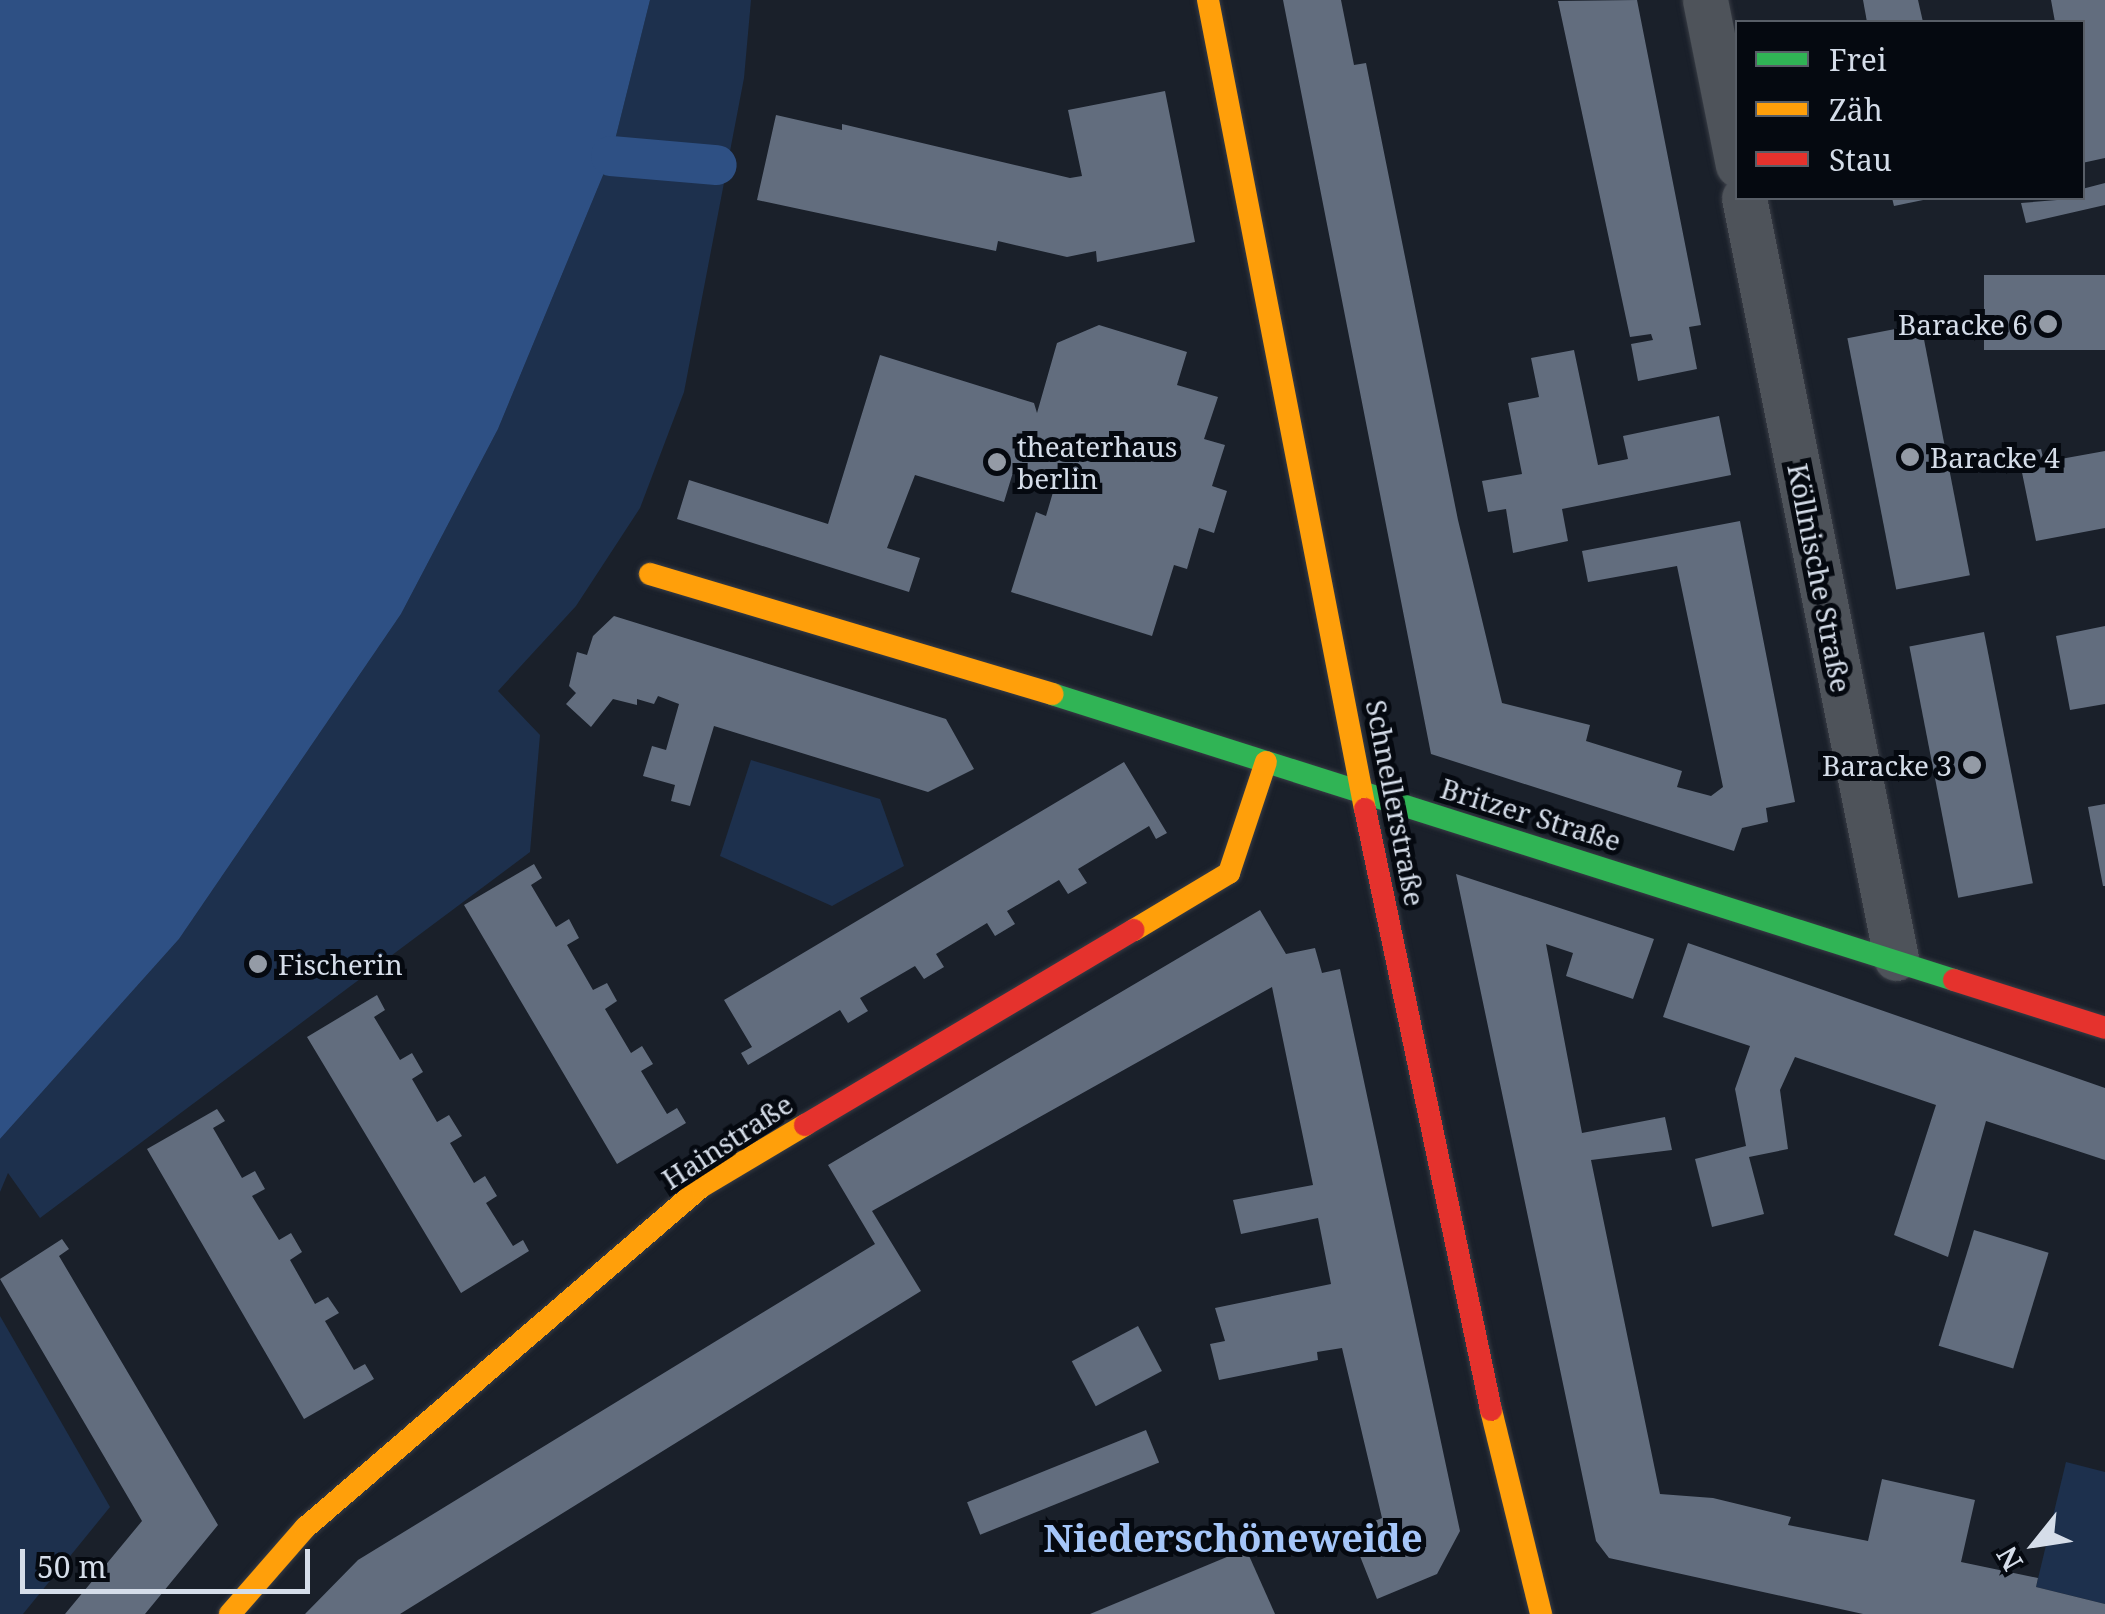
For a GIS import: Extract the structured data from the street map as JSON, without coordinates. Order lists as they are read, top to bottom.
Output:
{
  "streets": {
    "street": [
      "Köllnische Straße",
      "Schnellerstraße",
      "Britzer Straße",
      "Hainstraße"
    ]
  },
  "crossings": [
    ["Köllnische Straße", "Britzer Straße"],
    ["Schnellerstraße", "Britzer Straße"],
    ["Britzer Straße", "Hainstraße"]
  ],
  "districts": ["Niederschöneweide"],
  "places": [
    "Baracke 6",
    "Baracke 4",
    "theaterhaus berlin",
    "Baracke 3",
    "Fischerin"
  ],
  "legend": ["Frei", "Zäh", "Stau"],
  "scale_bar": "50 m",
  "north": "bottom left"
}
